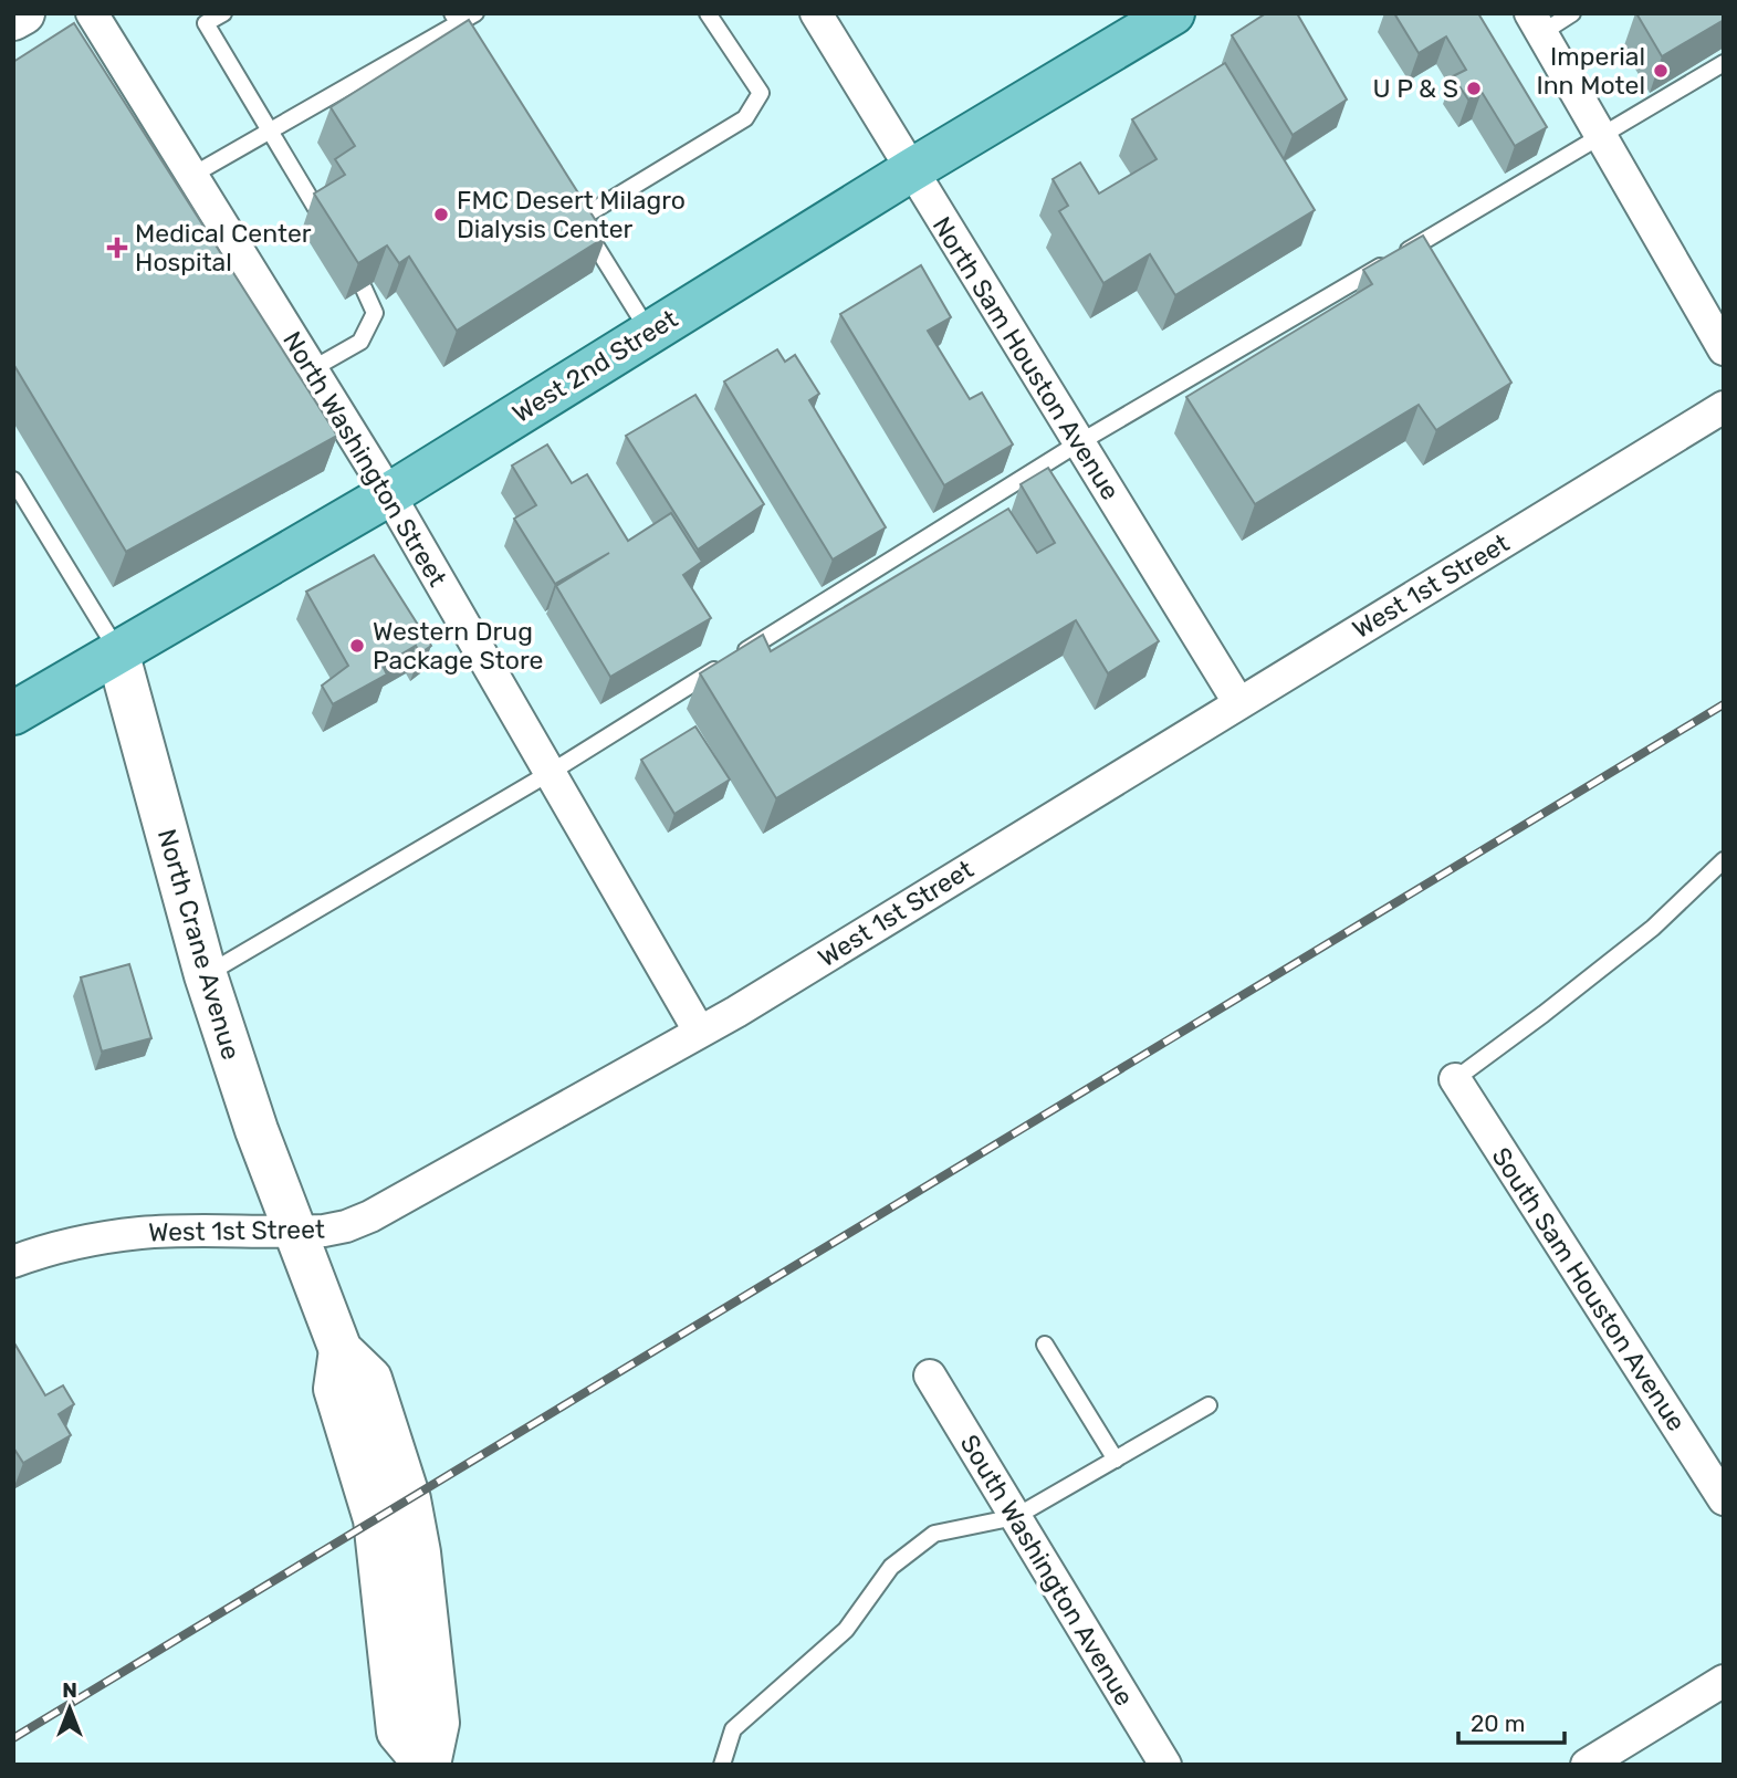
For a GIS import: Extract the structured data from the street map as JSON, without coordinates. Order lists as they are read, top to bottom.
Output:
{
  "streets": {
    "main road": ["West 2nd Street", "North Crane Avenue"],
    "street": [
      "North Sam Houston Avenue",
      "North Washington Street",
      "West 1st Street",
      "South Sam Houston Avenue",
      "South Washington Avenue"
    ]
  },
  "crossings": [
    ["North Sam Houston Avenue", "West 2nd Street"],
    ["North Sam Houston Avenue", "West 1st Street"],
    ["West 2nd Street", "North Washington Street"],
    ["West 2nd Street", "North Crane Avenue"],
    ["North Washington Street", "West 1st Street"],
    ["West 1st Street", "North Crane Avenue"]
  ],
  "places": {
    "other": [
      "Imperial Inn Motel",
      "U P & S",
      "FMC Desert Milagro Dialysis Center",
      "Western Drug Package Store"
    ],
    "health": ["Medical Center Hospital"]
  },
  "scale_bar": "20 m",
  "north": "top"
}
